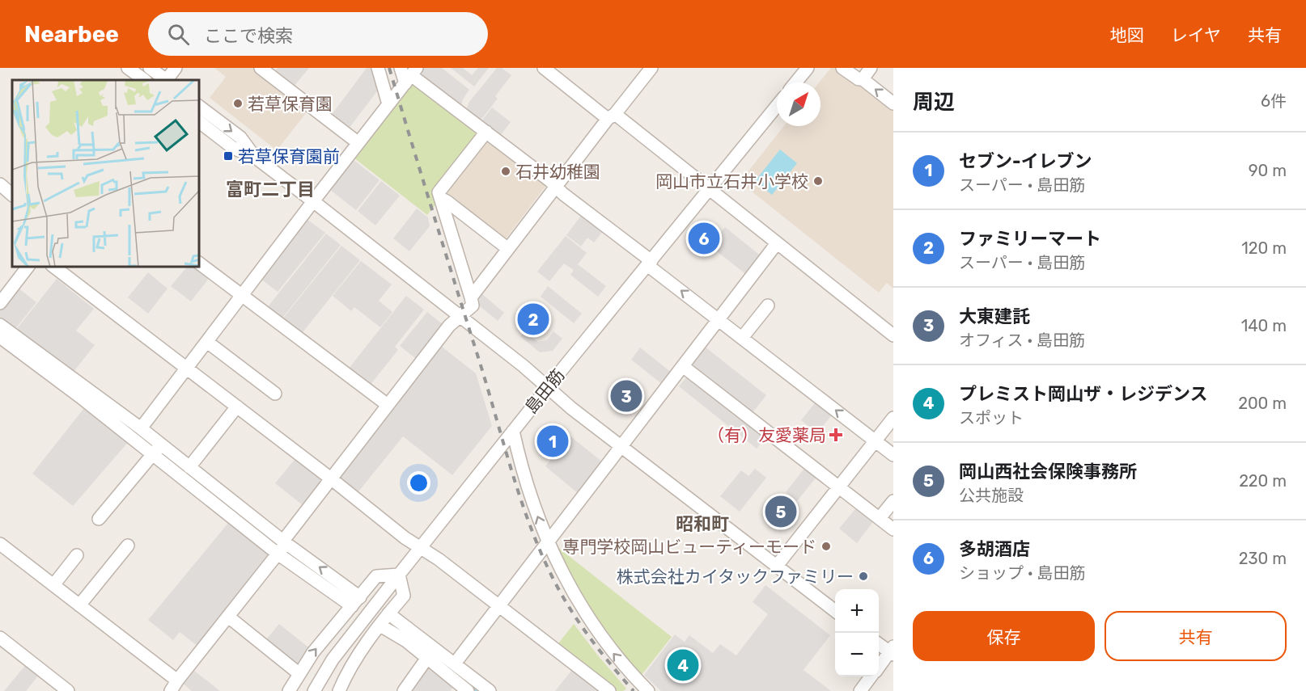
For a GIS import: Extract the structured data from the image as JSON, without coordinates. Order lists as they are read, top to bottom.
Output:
{
  "streets": {
    "street": ["島田筋"]
  },
  "districts": ["富町二丁目", "昭和町"],
  "places": {
    "other": [
      "若草保育園",
      "石井幼稚園",
      "岡山市立石井小学校",
      "専門学校岡山ビューティーモード",
      "株式会社カイタックファミリー"
    ],
    "transit": ["若草保育園前"],
    "health": ["（有）友愛薬局"]
  },
  "north": "top right",
  "page": {
    "header": "Nearbee",
    "search": "ここで検索",
    "nav": ["地図", "レイヤ", "共有"],
    "heading": ["周辺", "6件"],
    "list": [
      {
        "mark": "1",
        "name": "セブン-イレブン",
        "note": "スーパー · 島田筋",
        "value": "90 m"
      },
      {
        "mark": "2",
        "name": "ファミリーマート",
        "note": "スーパー · 島田筋",
        "value": "120 m"
      },
      {
        "mark": "3",
        "name": "大東建託",
        "note": "オフィス · 島田筋",
        "value": "140 m"
      },
      {
        "mark": "4",
        "name": "プレミスト岡山ザ・レジデンス",
        "note": "スポット",
        "value": "200 m"
      },
      {
        "mark": "5",
        "name": "岡山西社会保険事務所",
        "note": "公共施設",
        "value": "220 m"
      },
      {
        "mark": "6",
        "name": "多胡酒店",
        "note": "ショップ · 島田筋",
        "value": "230 m"
      }
    ],
    "pins": [
      "6",
      "2",
      "3",
      "1",
      "5",
      "4"
    ],
    "map_buttons": ["+", "−"],
    "buttons": ["保存", "共有"]
  }
}
